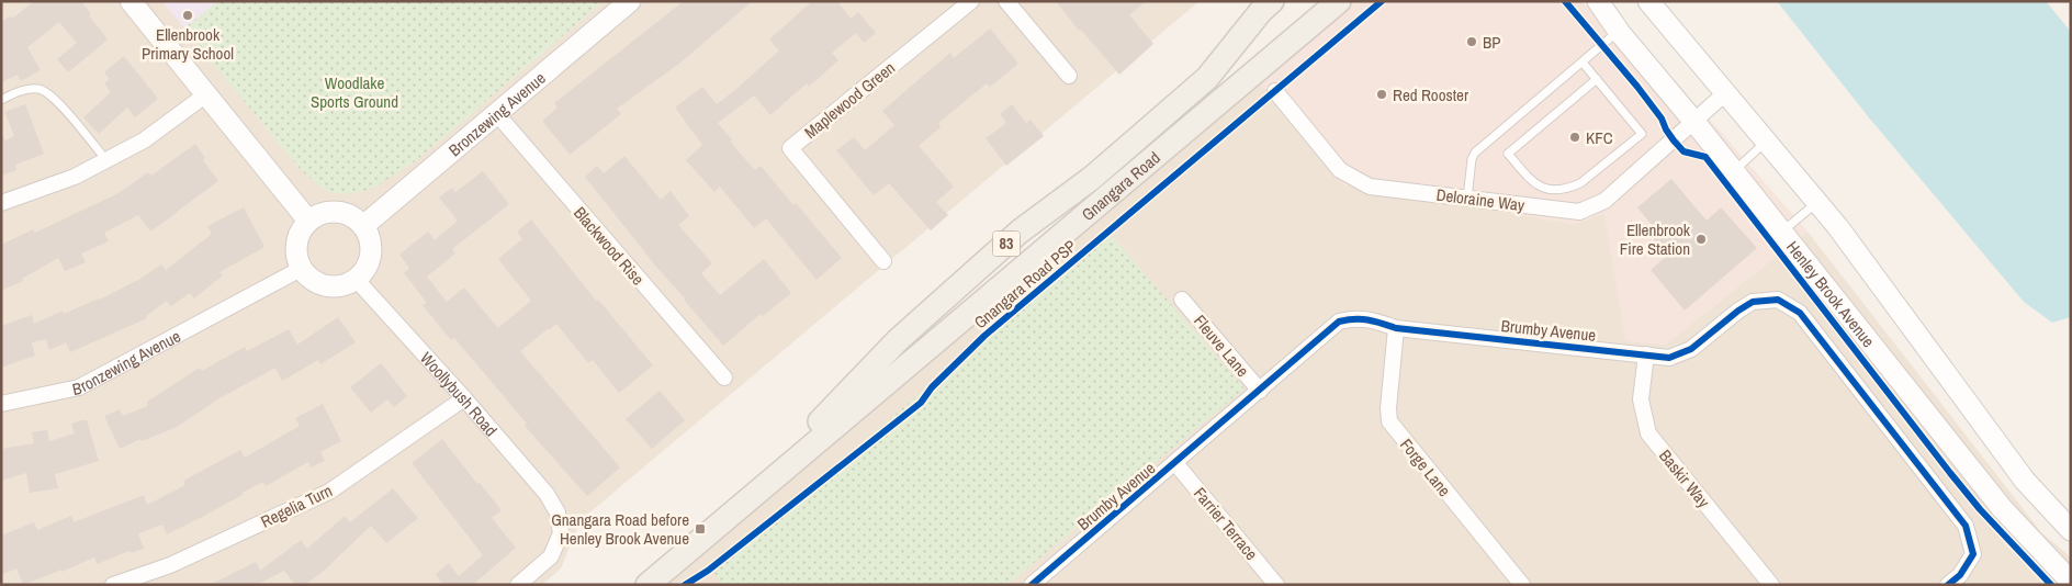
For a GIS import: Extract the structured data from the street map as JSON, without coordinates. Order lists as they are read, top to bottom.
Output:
{
  "streets": {
    "main road": [
      "Bronzewing Avenue",
      "Gnangara Road",
      "83",
      "Henley Brook Avenue"
    ],
    "street": [
      "Maplewood Green",
      "Deloraine Way",
      "Blackwood Rise",
      "Brumby Avenue",
      "Fleuve Lane",
      "Woollybush Road",
      "Forge Lane",
      "Baskir Way",
      "Regelia Turn",
      "Farrier Terrace"
    ],
    "cycle path": ["Gnangara Road PSP"]
  },
  "crossings": [
    ["Bronzewing Avenue", "Blackwood Rise"],
    ["Bronzewing Avenue", "Woollybush Road"],
    ["Deloraine Way", "Henley Brook Avenue"],
    ["Brumby Avenue", "Fleuve Lane"],
    ["Brumby Avenue", "Forge Lane"],
    ["Brumby Avenue", "Baskir Way"],
    ["Brumby Avenue", "Farrier Terrace"],
    ["Woollybush Road", "Regelia Turn"]
  ],
  "parks": ["Woodlake Sports Ground"],
  "places": {
    "other": [
      "Ellenbrook Primary School",
      "BP",
      "Red Rooster",
      "KFC",
      "Ellenbrook Fire Station"
    ],
    "transit": ["Gnangara Road before Henley Brook Avenue"]
  }
}
